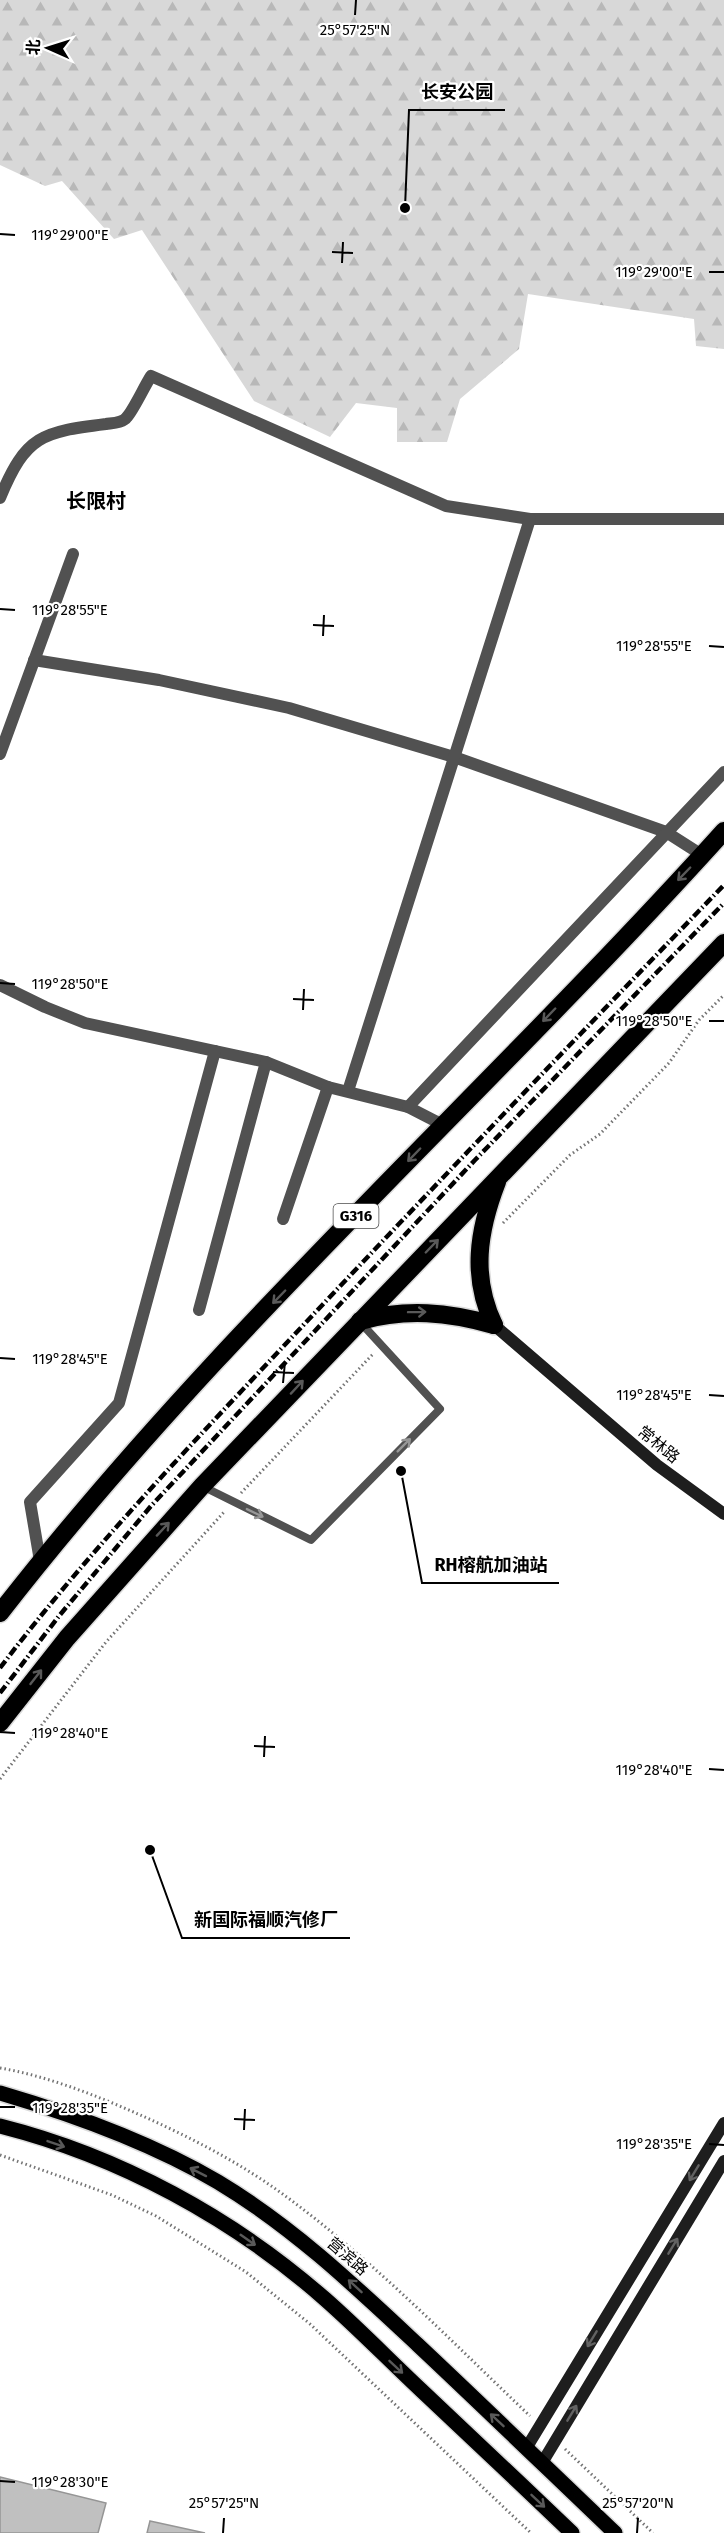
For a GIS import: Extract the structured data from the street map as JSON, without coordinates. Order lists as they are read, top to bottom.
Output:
{
  "streets": {
    "highway": ["G316"],
    "main road": ["营滨路"],
    "street": ["常林路"]
  },
  "districts": ["长限村"],
  "places": ["长安公园", "RH榕航加油站", "新国际福顺汽修厂"],
  "north": "left",
  "coordinates": [
    "25°57'25\"N",
    "119°29'00\"E",
    "119°28'55\"E",
    "119°28'50\"E",
    "119°28'45\"E",
    "119°28'40\"E",
    "119°28'35\"E",
    "119°28'30\"E",
    "25°57'20\"N"
  ]
}
